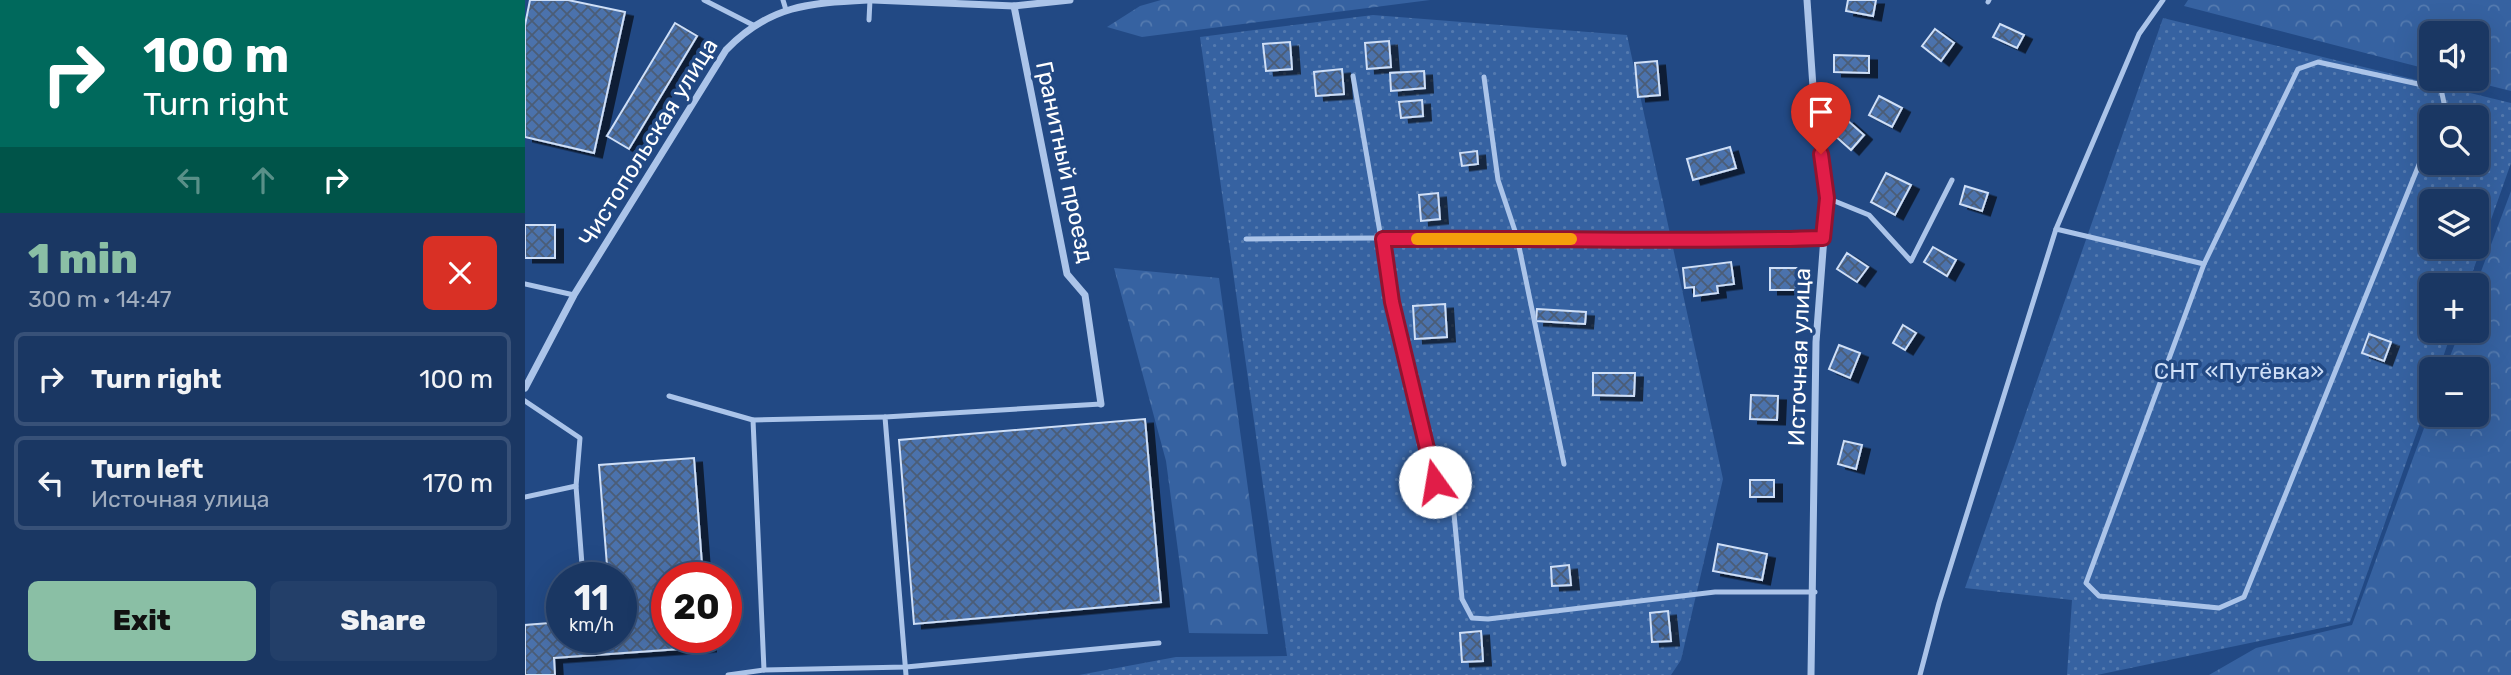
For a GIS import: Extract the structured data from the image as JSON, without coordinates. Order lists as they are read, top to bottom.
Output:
{
  "streets": {
    "street": ["Чистопольская улица", "Гранитный проезд", "Источная улица"]
  },
  "crossings": [
    ["Чистопольская улица", "Гранитный проезд"]
  ],
  "parks": ["СНТ «Путёвка»"],
  "page": {
    "turn": ["100 m", "Turn right"],
    "map_buttons": ["+", "−"],
    "heading": ["1 min", "300 m · 14:47"],
    "list": [
      {
        "name": "Turn right",
        "value": "100 m"
      },
      {
        "name": "Turn left",
        "note": "Источная улица",
        "value": "170 m"
      }
    ],
    "speed": "11 km/h",
    "limit": "20",
    "buttons": ["Exit", "Share"]
  }
}
